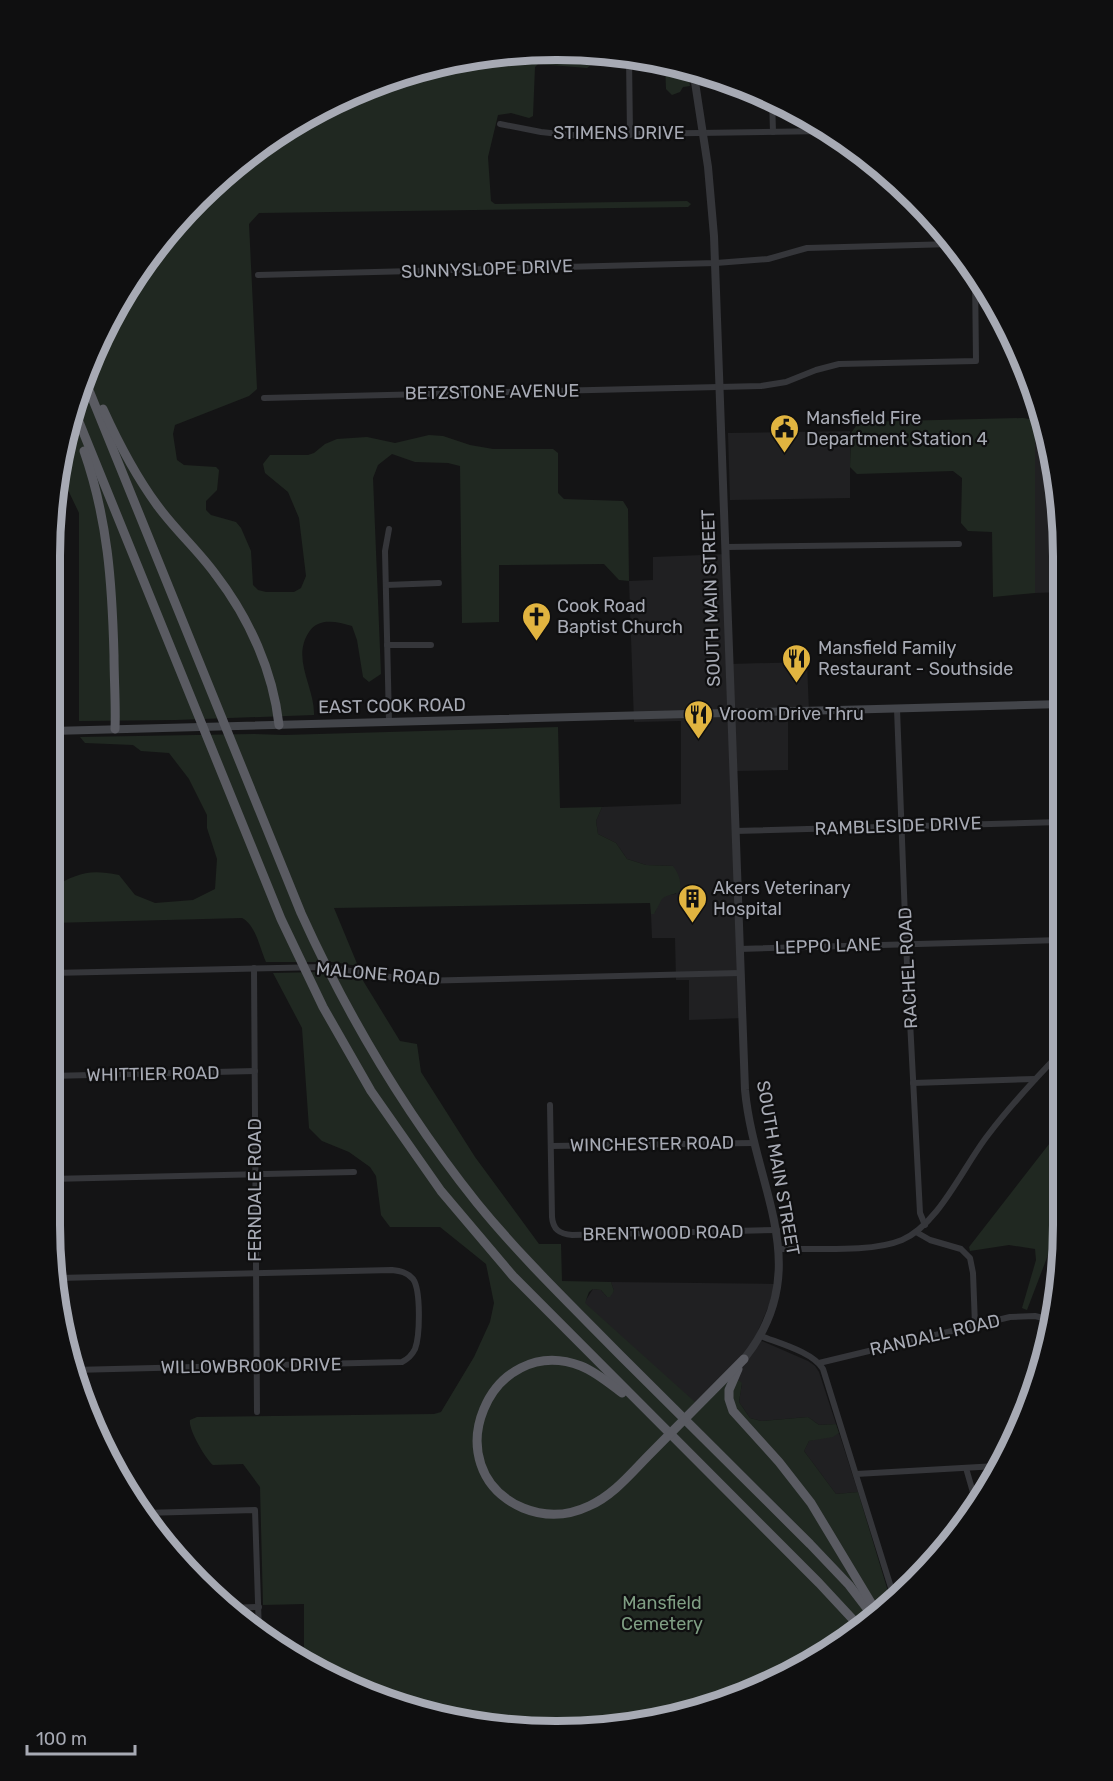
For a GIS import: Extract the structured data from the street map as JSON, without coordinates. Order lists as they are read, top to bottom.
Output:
{
  "streets": {
    "main road": ["EAST COOK ROAD"],
    "street": [
      "STIMENS DRIVE",
      "SUNNYSLOPE DRIVE",
      "BETZSTONE AVENUE",
      "SOUTH MAIN STREET",
      "RAMBLESIDE DRIVE",
      "LEPPO LANE",
      "RACHEL ROAD",
      "MALONE ROAD",
      "WHITTIER ROAD",
      "WINCHESTER ROAD",
      "FERNDALE ROAD",
      "BRENTWOOD ROAD",
      "RANDALL ROAD",
      "WILLOWBROOK DRIVE"
    ]
  },
  "crossings": [
    ["STIMENS DRIVE", "SOUTH MAIN STREET"],
    ["SUNNYSLOPE DRIVE", "SOUTH MAIN STREET"],
    ["BETZSTONE AVENUE", "SOUTH MAIN STREET"],
    ["SOUTH MAIN STREET", "EAST COOK ROAD"],
    ["SOUTH MAIN STREET", "RAMBLESIDE DRIVE"],
    ["SOUTH MAIN STREET", "LEPPO LANE"],
    ["SOUTH MAIN STREET", "MALONE ROAD"],
    ["SOUTH MAIN STREET", "WINCHESTER ROAD"],
    ["SOUTH MAIN STREET", "BRENTWOOD ROAD"],
    ["EAST COOK ROAD", "RACHEL ROAD"],
    ["RAMBLESIDE DRIVE", "RACHEL ROAD"],
    ["LEPPO LANE", "RACHEL ROAD"],
    ["MALONE ROAD", "FERNDALE ROAD"],
    ["WHITTIER ROAD", "FERNDALE ROAD"],
    ["WINCHESTER ROAD", "BRENTWOOD ROAD"],
    ["FERNDALE ROAD", "WILLOWBROOK DRIVE"]
  ],
  "parks": ["Mansfield Cemetery"],
  "places": {
    "public building": ["Mansfield Fire Department Station 4"],
    "church": ["Cook Road Baptist Church"],
    "restaurant": ["Mansfield Family Restaurant - Southside", "Vroom Drive Thru"],
    "building": ["Akers Veterinary Hospital"]
  },
  "scale_bar": "100 m"
}
